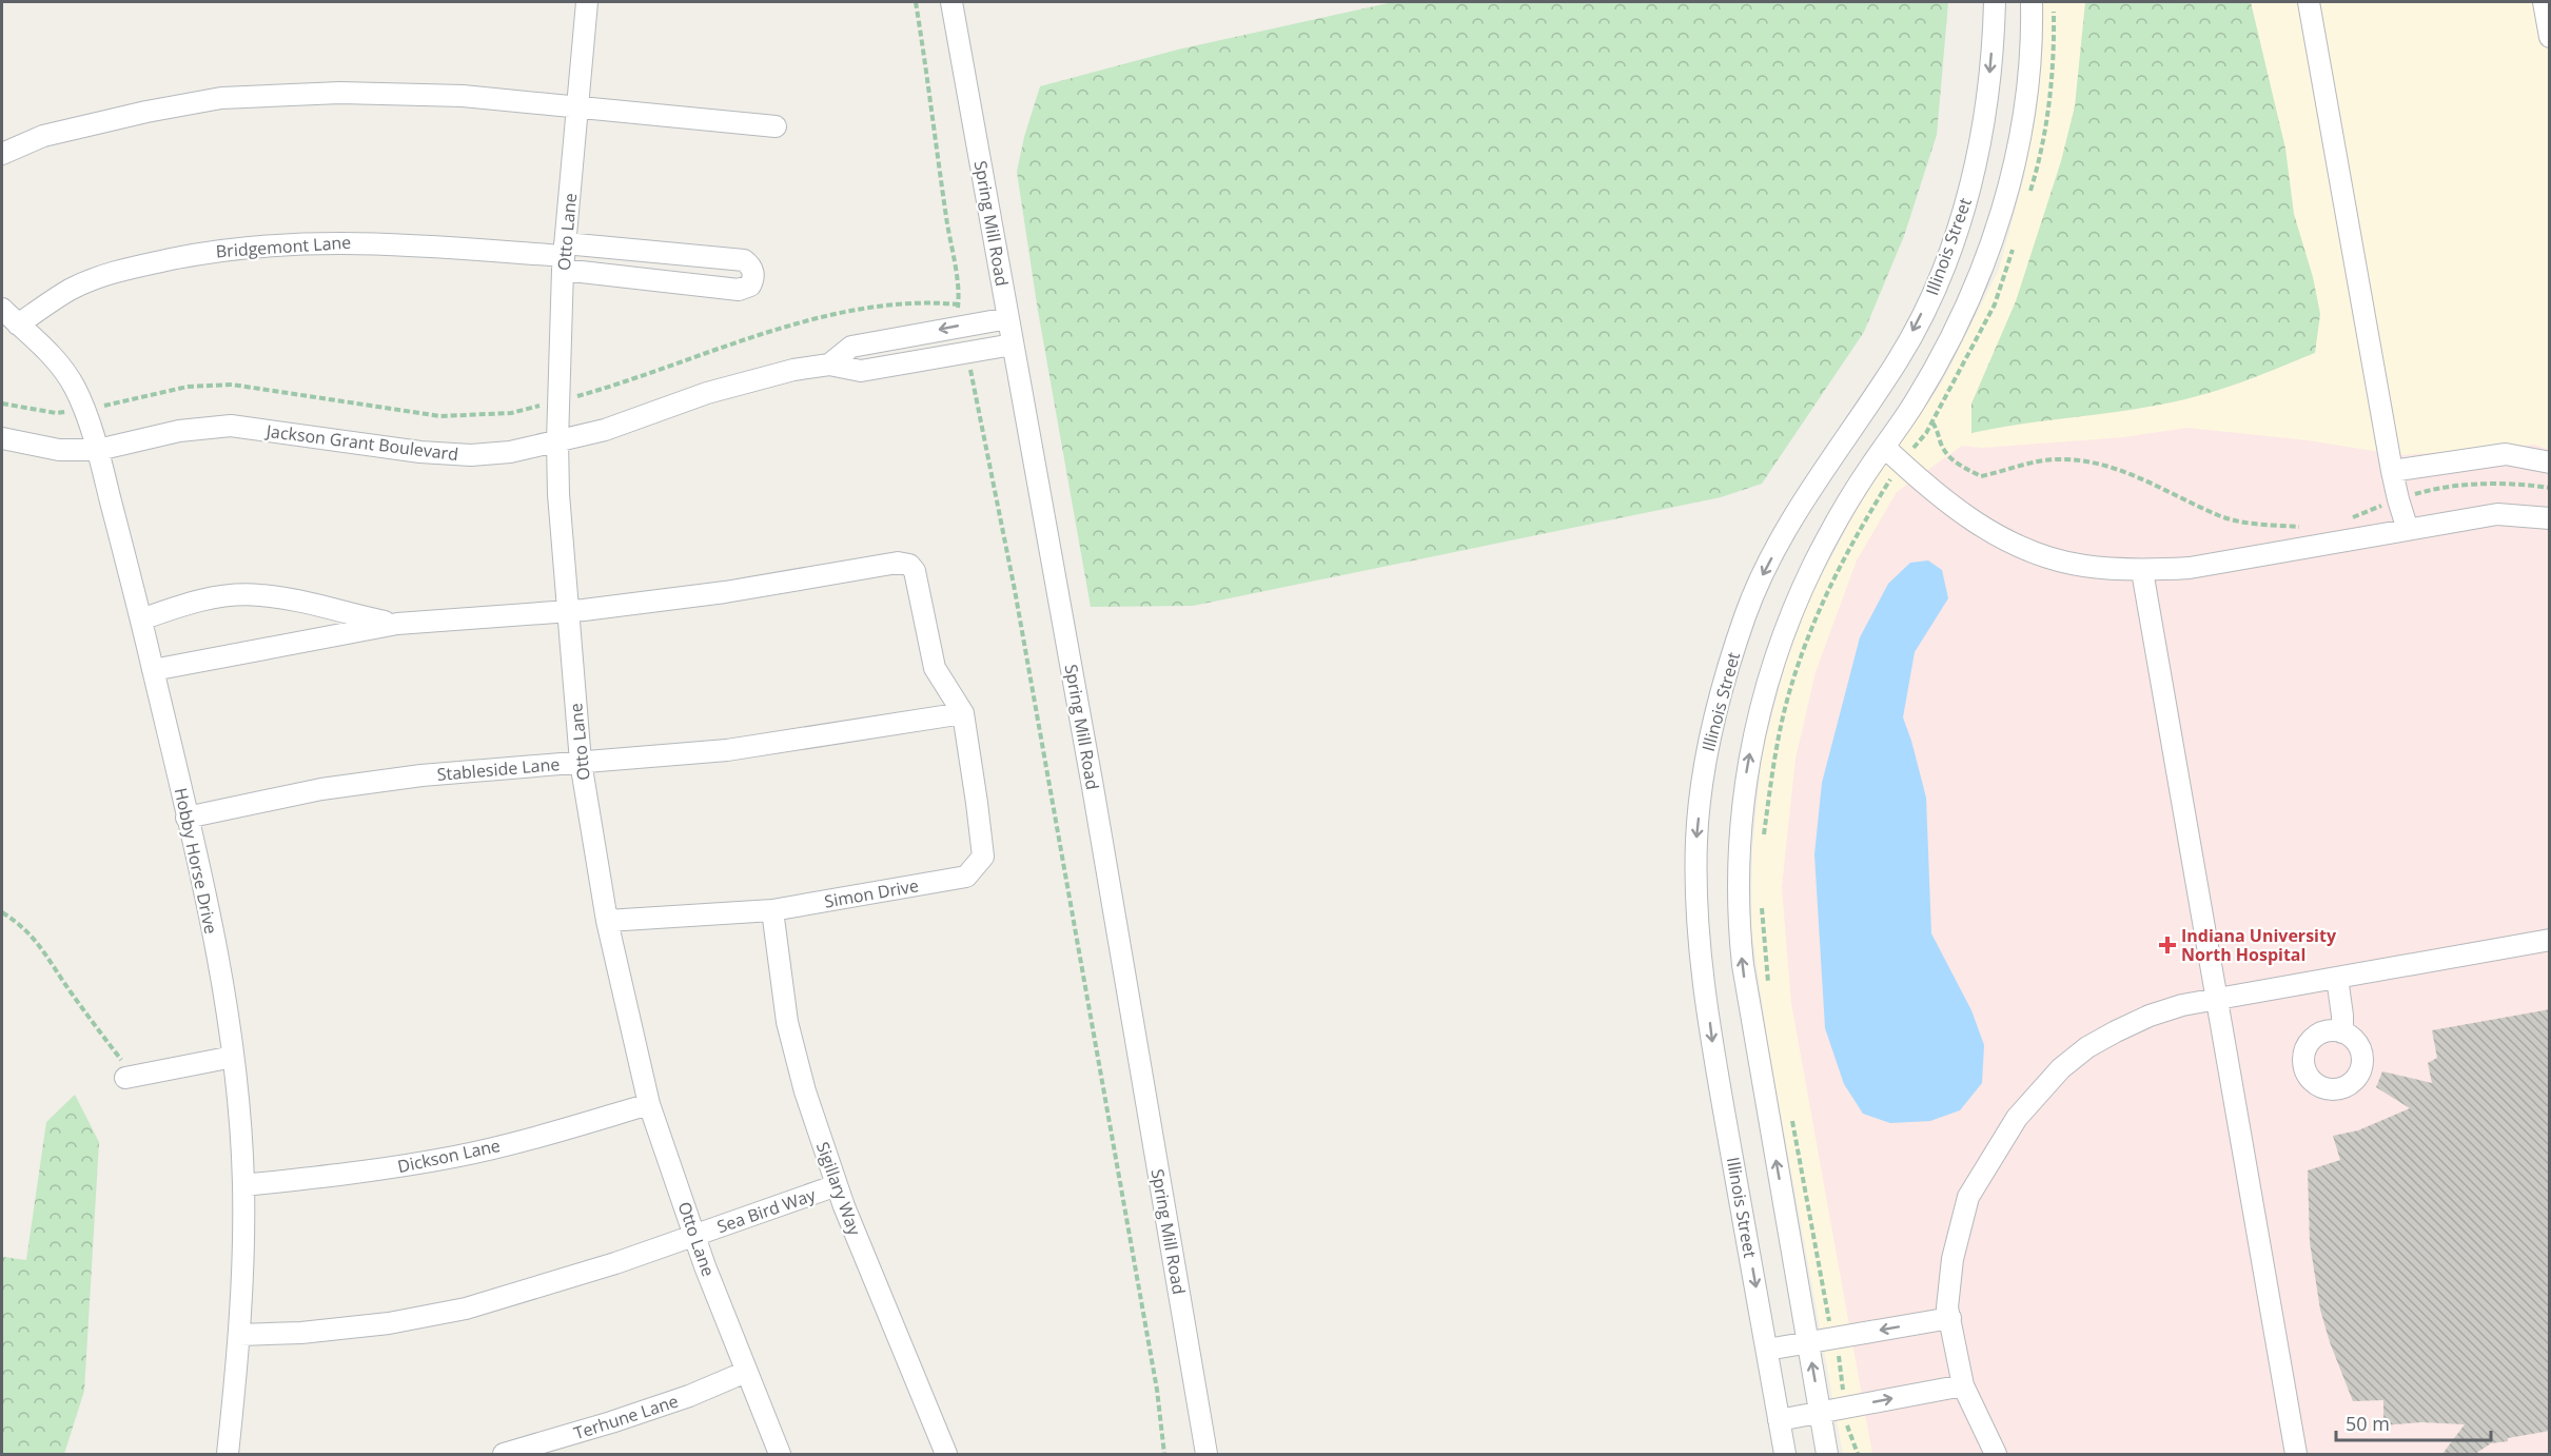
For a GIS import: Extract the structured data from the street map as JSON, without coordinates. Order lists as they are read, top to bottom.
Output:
{
  "streets": {
    "street": [
      "Spring Mill Road",
      "Otto Lane",
      "Bridgemont Lane",
      "Illinois Street",
      "Jackson Grant Boulevard",
      "Stableside Lane",
      "Hobby Horse Drive",
      "Simon Drive",
      "Dickson Lane",
      "Sigillary Way",
      "Sea Bird Way",
      "Terhune Lane"
    ]
  },
  "crossings": [
    ["Spring Mill Road", "Jackson Grant Boulevard"],
    ["Otto Lane", "Bridgemont Lane"],
    ["Otto Lane", "Jackson Grant Boulevard"],
    ["Otto Lane", "Stableside Lane"],
    ["Otto Lane", "Simon Drive"],
    ["Otto Lane", "Dickson Lane"],
    ["Otto Lane", "Sea Bird Way"],
    ["Otto Lane", "Terhune Lane"],
    ["Bridgemont Lane", "Hobby Horse Drive"],
    ["Jackson Grant Boulevard", "Hobby Horse Drive"],
    ["Stableside Lane", "Hobby Horse Drive"],
    ["Stableside Lane", "Simon Drive"],
    ["Hobby Horse Drive", "Dickson Lane"],
    ["Hobby Horse Drive", "Sea Bird Way"],
    ["Simon Drive", "Sigillary Way"],
    ["Sigillary Way", "Sea Bird Way"]
  ],
  "places": {
    "health": ["Indiana University North Hospital"]
  },
  "scale_bar": "50 m"
}
